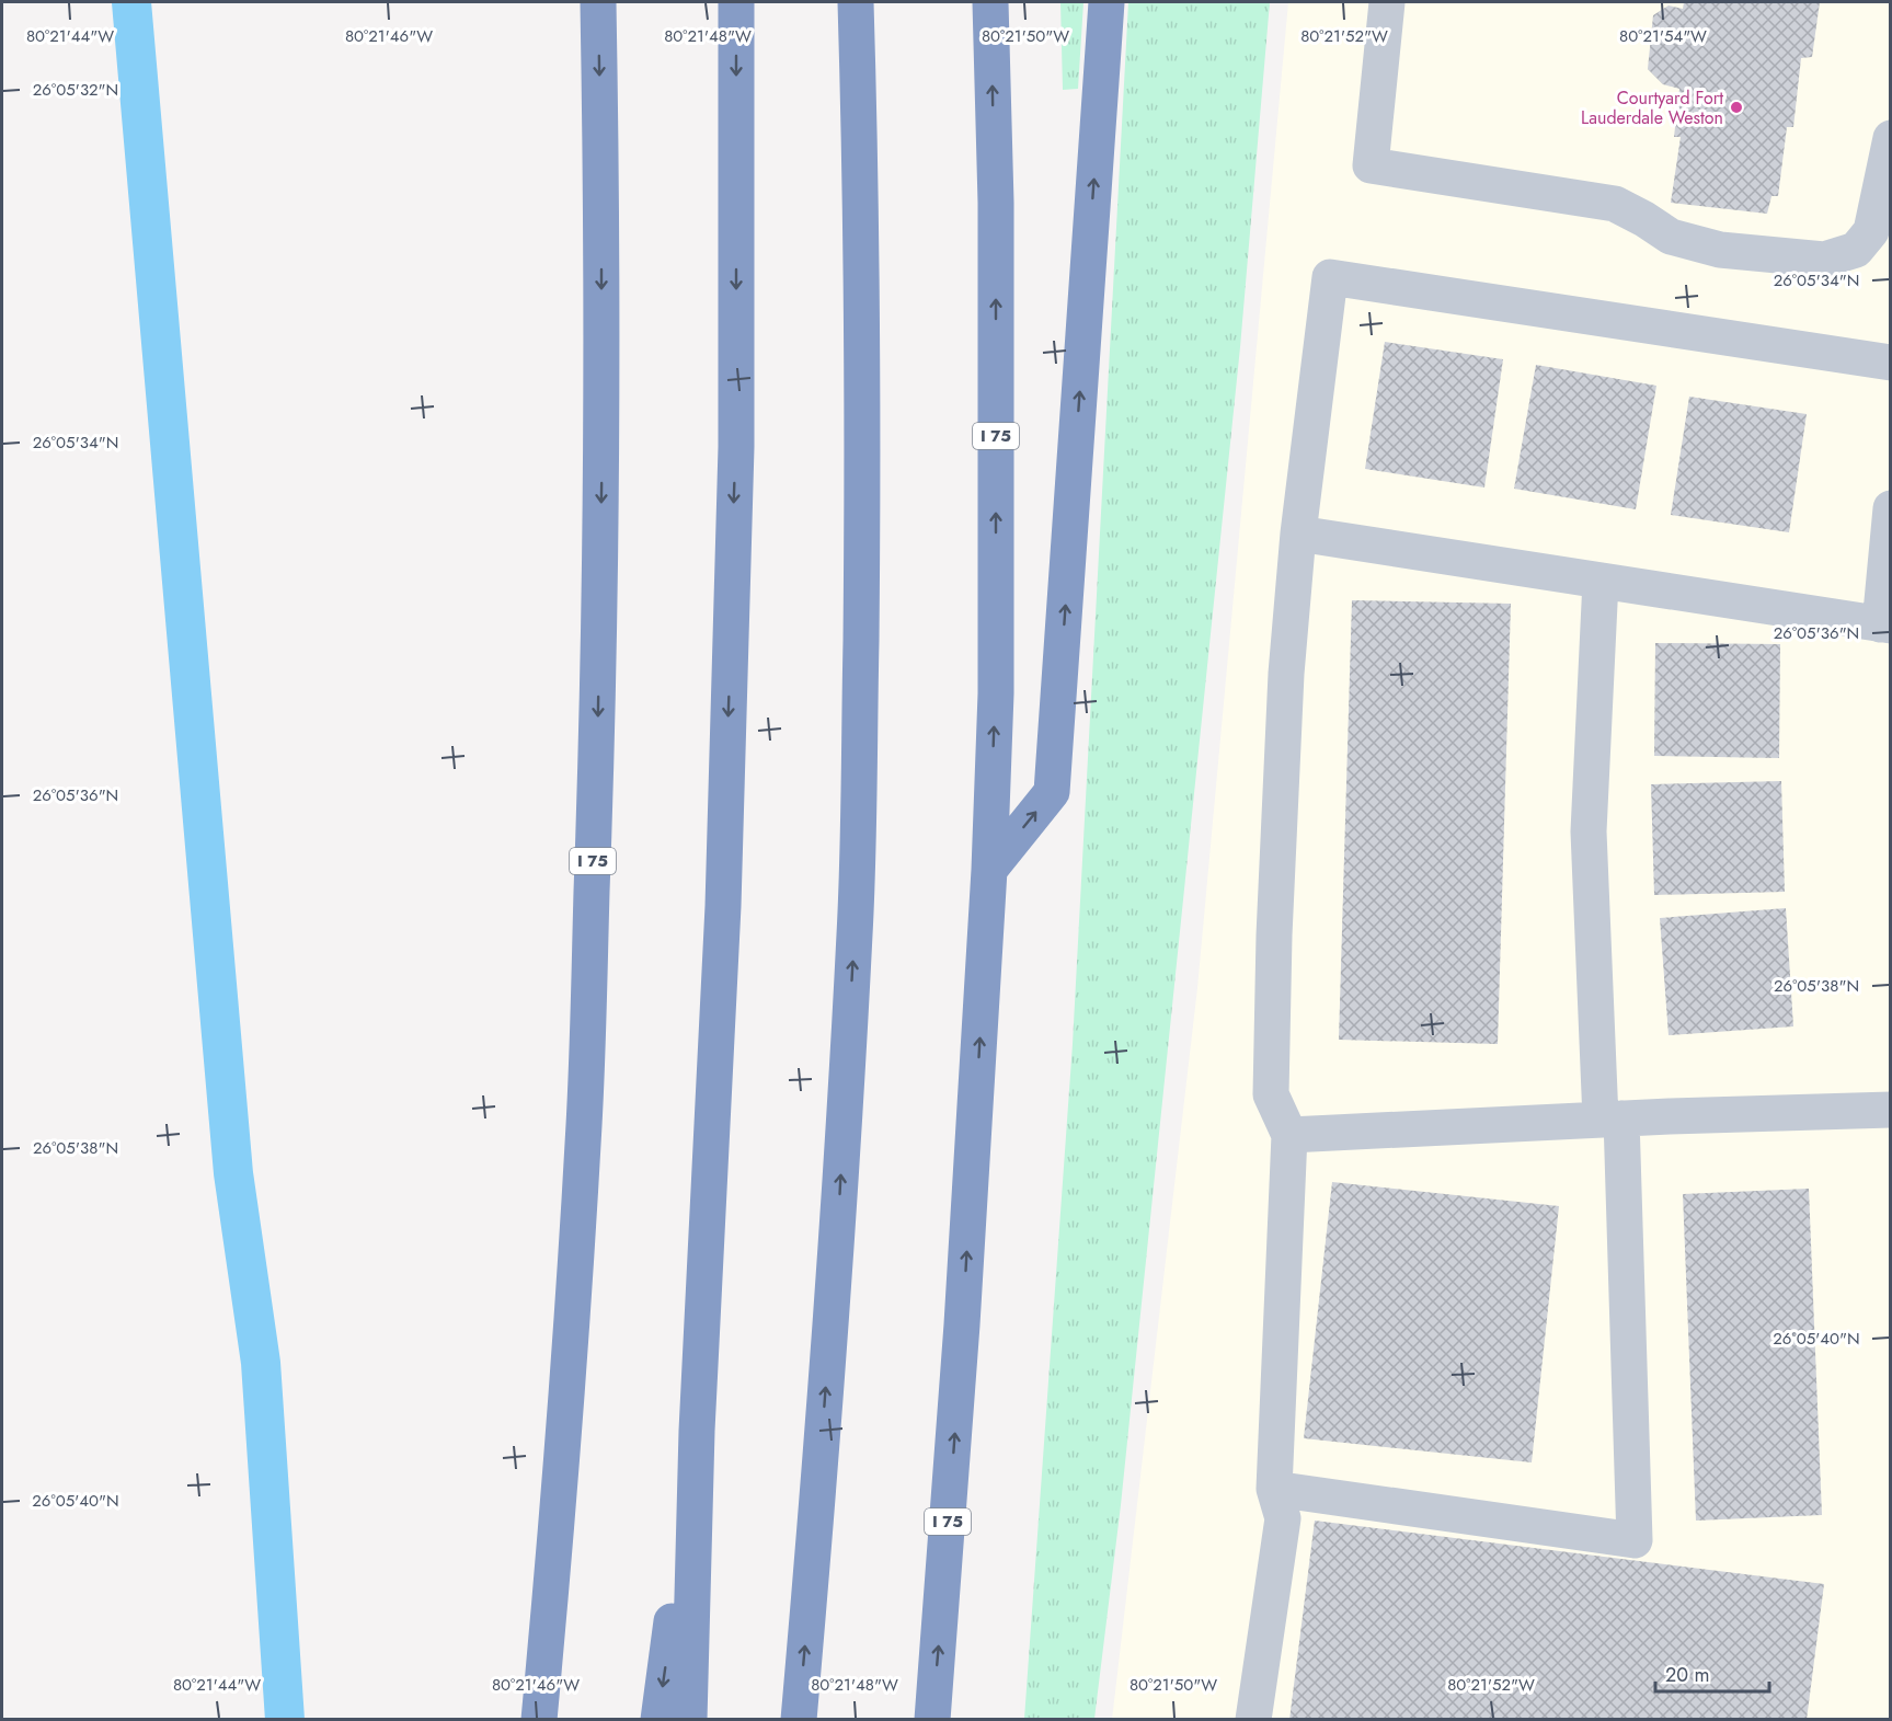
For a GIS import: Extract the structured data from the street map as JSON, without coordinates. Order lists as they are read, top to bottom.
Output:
{
  "streets": {
    "highway": ["I 75"]
  },
  "places": ["Courtyard Fort Lauderdale Weston"],
  "scale_bar": "20 m",
  "coordinates": [
    "80°21'44\"W",
    "80°21'46\"W",
    "80°21'48\"W",
    "80°21'50\"W",
    "80°21'52\"W",
    "80°21'54\"W",
    "26°05'32\"N",
    "26°05'34\"N",
    "26°05'36\"N",
    "26°05'38\"N",
    "26°05'40\"N"
  ]
}
